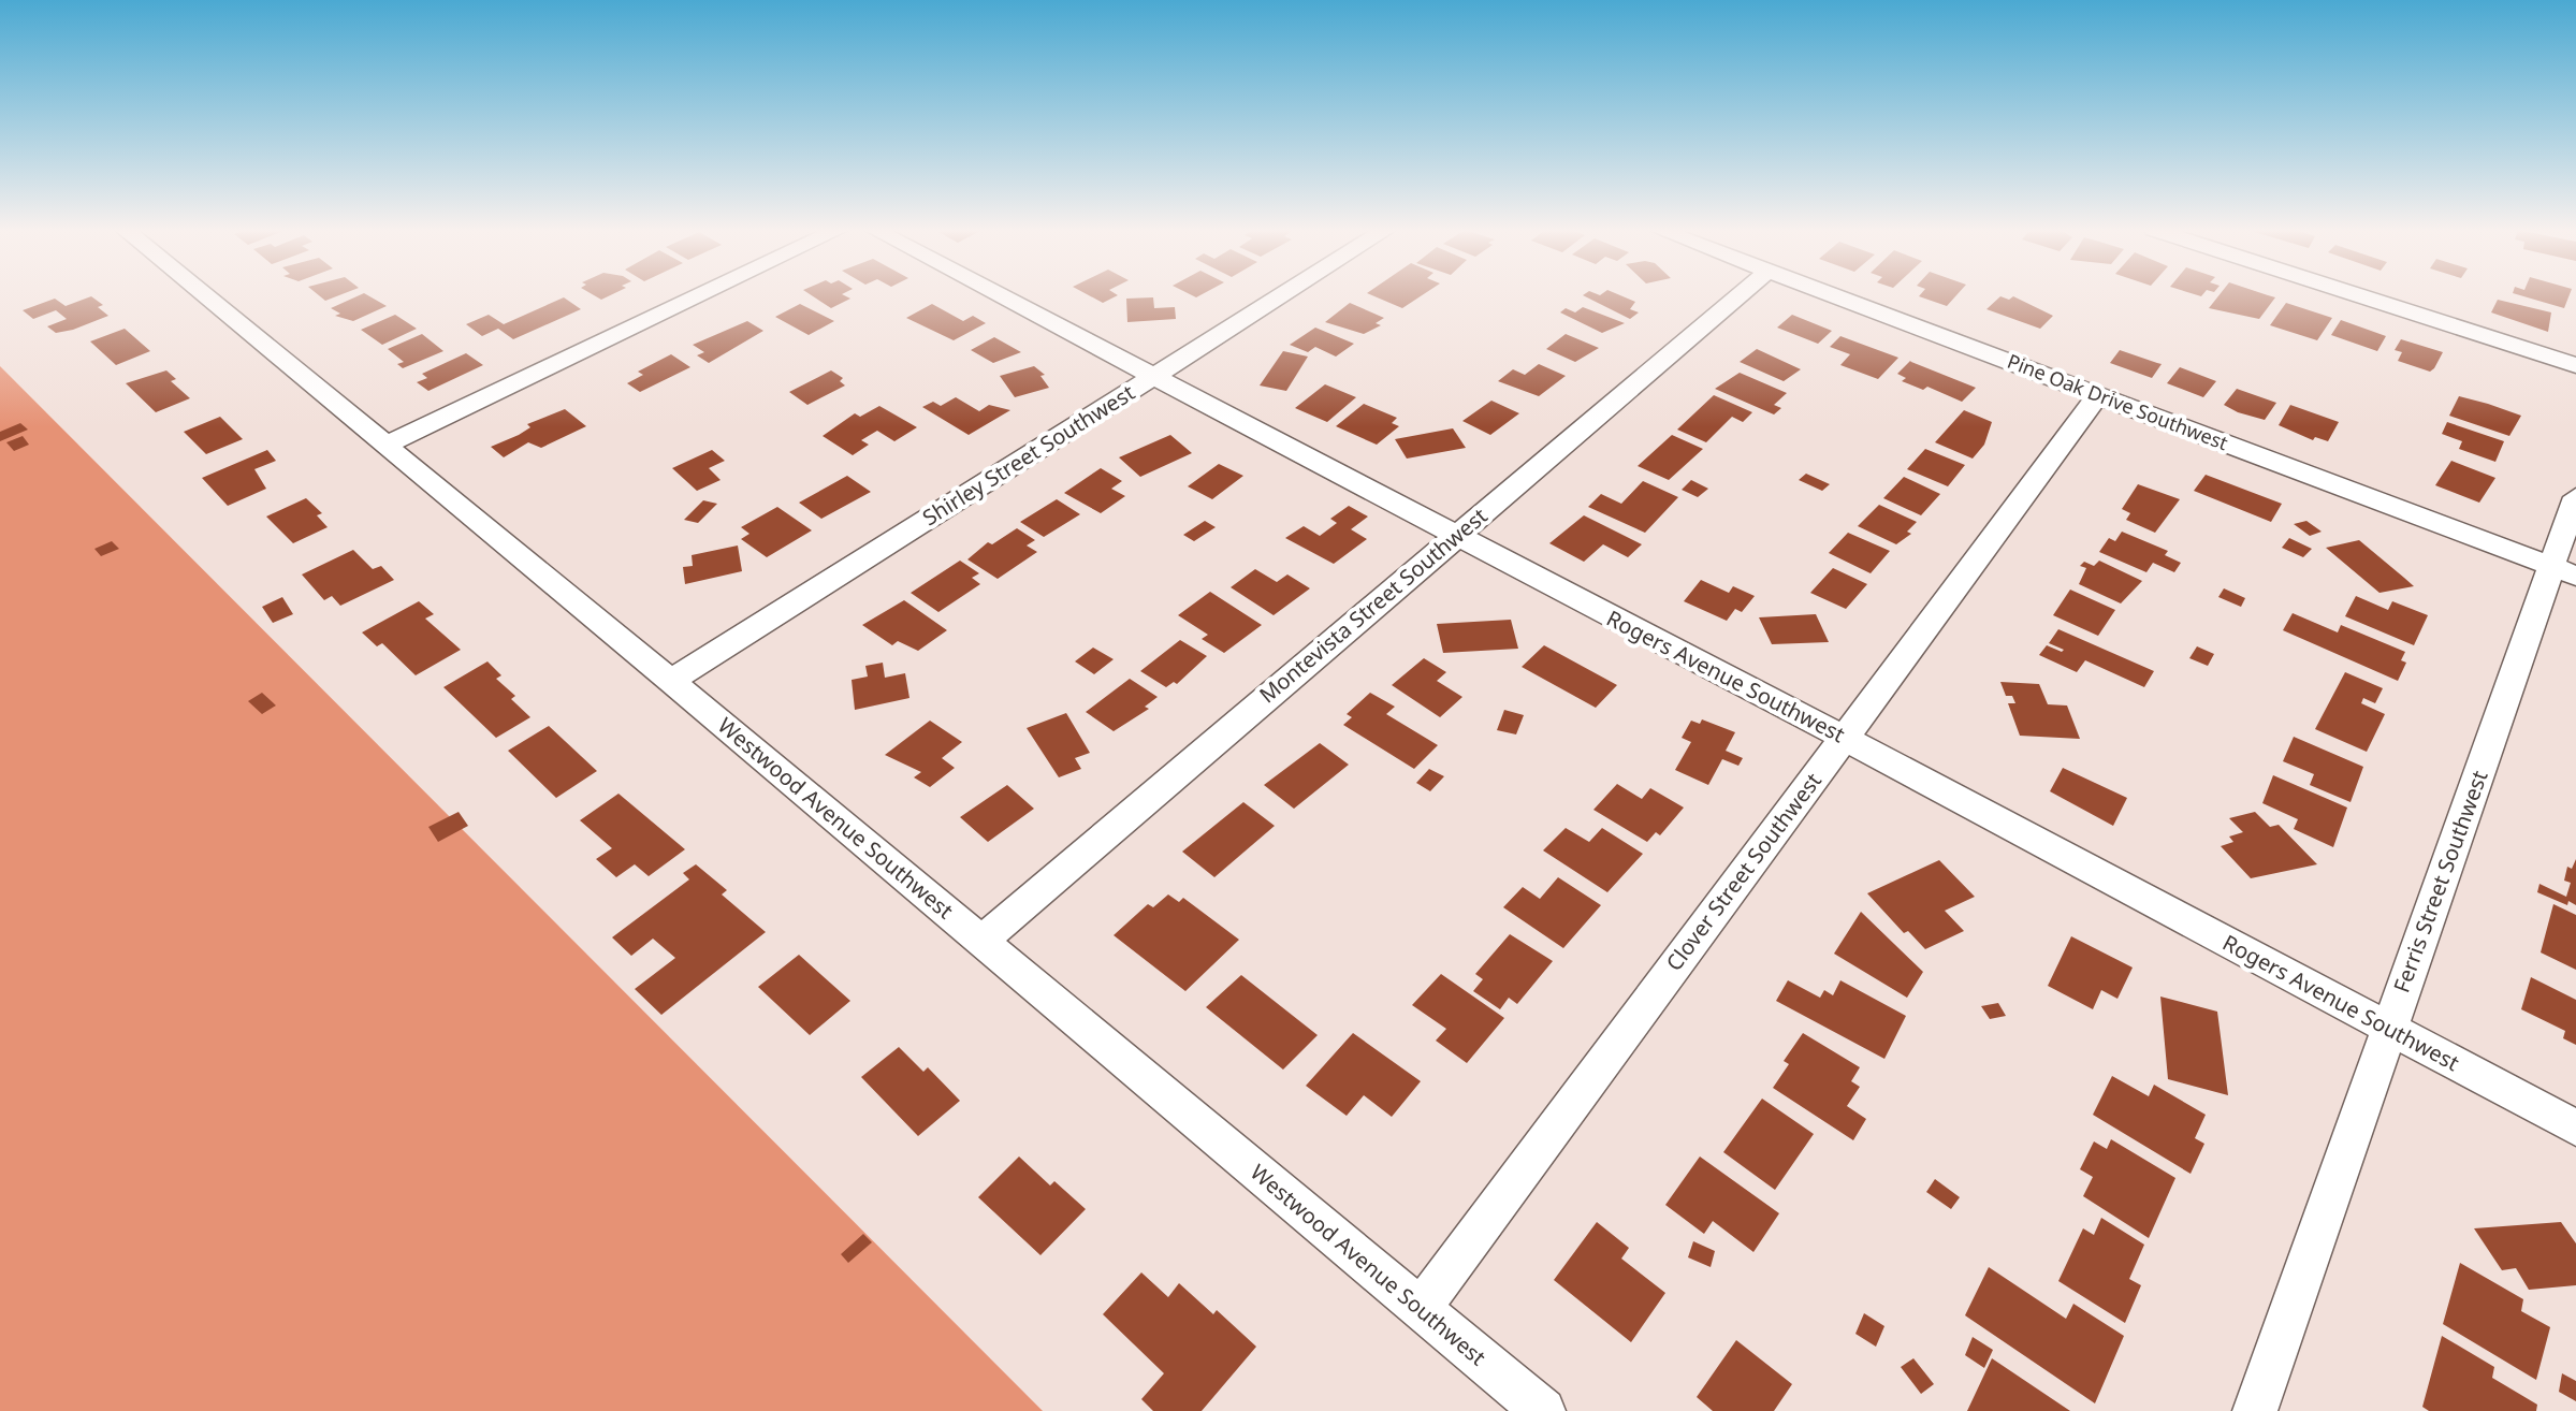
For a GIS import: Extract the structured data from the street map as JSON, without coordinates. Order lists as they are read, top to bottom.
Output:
{
  "streets": {
    "street": [
      "Pine Oak Drive Southwest",
      "Shirley Street Southwest",
      "Montevista Street Southwest",
      "Rogers Avenue Southwest",
      "Westwood Avenue Southwest",
      "Clover Street Southwest",
      "Ferris Street Southwest"
    ]
  },
  "crossings": [
    ["Pine Oak Drive Southwest", "Clover Street Southwest"],
    ["Pine Oak Drive Southwest", "Ferris Street Southwest"],
    ["Shirley Street Southwest", "Rogers Avenue Southwest"],
    ["Shirley Street Southwest", "Westwood Avenue Southwest"],
    ["Montevista Street Southwest", "Rogers Avenue Southwest"],
    ["Montevista Street Southwest", "Westwood Avenue Southwest"],
    ["Rogers Avenue Southwest", "Clover Street Southwest"],
    ["Rogers Avenue Southwest", "Ferris Street Southwest"],
    ["Westwood Avenue Southwest", "Clover Street Southwest"]
  ]
}
